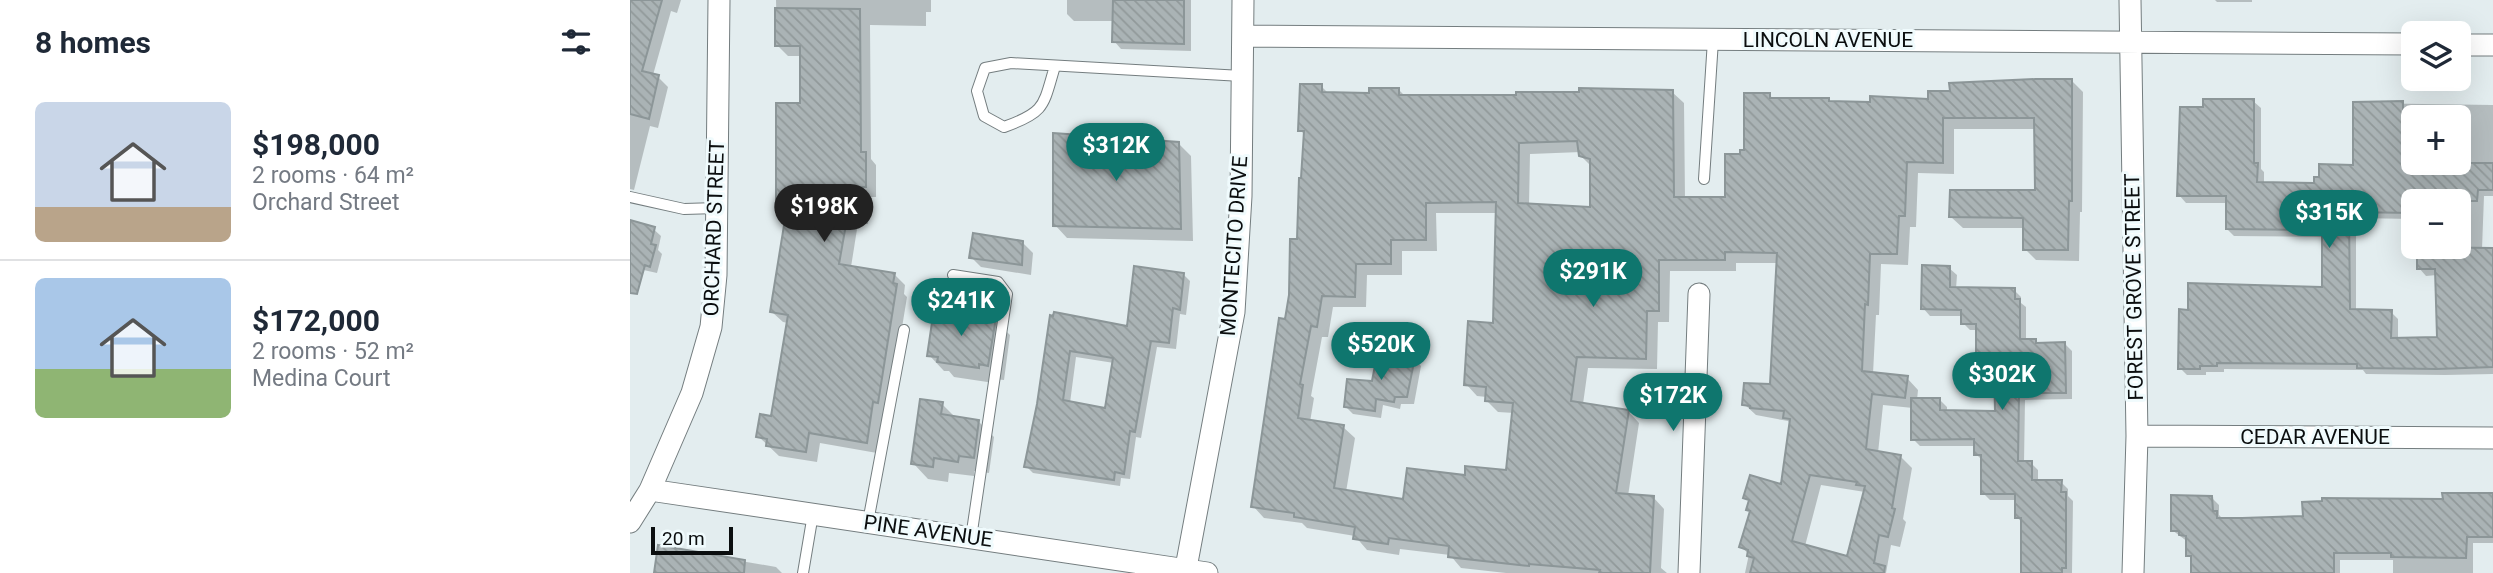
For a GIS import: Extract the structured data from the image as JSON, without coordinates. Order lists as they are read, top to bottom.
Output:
{
  "streets": {
    "street": [
      "LINCOLN AVENUE",
      "ORCHARD STREET",
      "MONTECITO DRIVE",
      "FOREST GROVE STREET",
      "CEDAR AVENUE",
      "PINE AVENUE"
    ]
  },
  "crossings": [
    ["LINCOLN AVENUE", "MONTECITO DRIVE"],
    ["LINCOLN AVENUE", "FOREST GROVE STREET"],
    ["ORCHARD STREET", "PINE AVENUE"],
    ["MONTECITO DRIVE", "PINE AVENUE"],
    ["FOREST GROVE STREET", "CEDAR AVENUE"]
  ],
  "scale_bar": "20 m",
  "page": {
    "heading": "8 homes",
    "map_buttons": ["+", "−"],
    "list": [
      {
        "name": "$198,000",
        "note": "2 rooms · 64 m² · Orchard Street"
      },
      {
        "name": "$172,000",
        "note": "2 rooms · 52 m² · Medina Court"
      }
    ],
    "price": [
      "$312K",
      "$198K",
      "$315K",
      "$291K",
      "$241K",
      "$520K",
      "$302K",
      "$172K"
    ],
    "scale": "20 m"
  }
}
